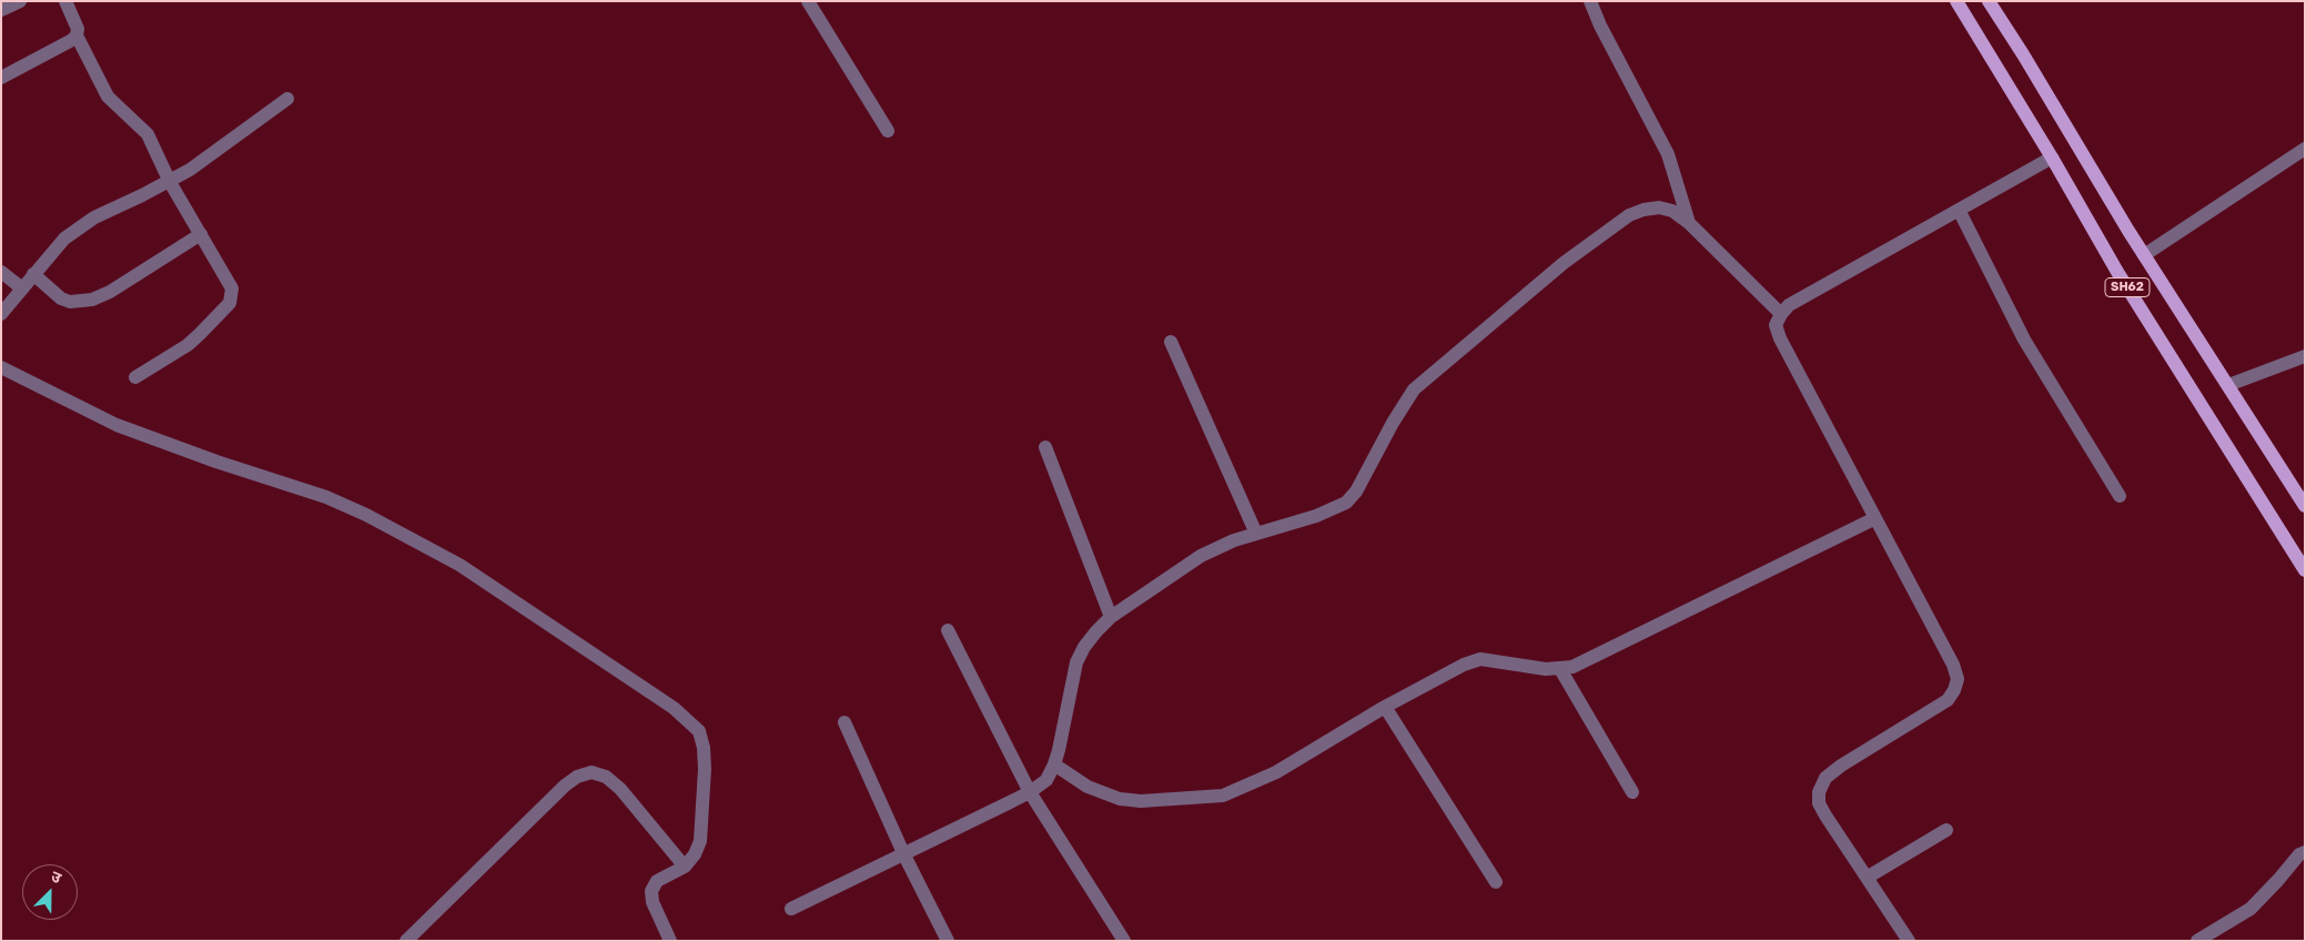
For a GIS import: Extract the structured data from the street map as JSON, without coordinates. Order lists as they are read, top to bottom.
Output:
{
  "streets": {
    "main road": ["SH62"]
  },
  "north": "top right"
}
